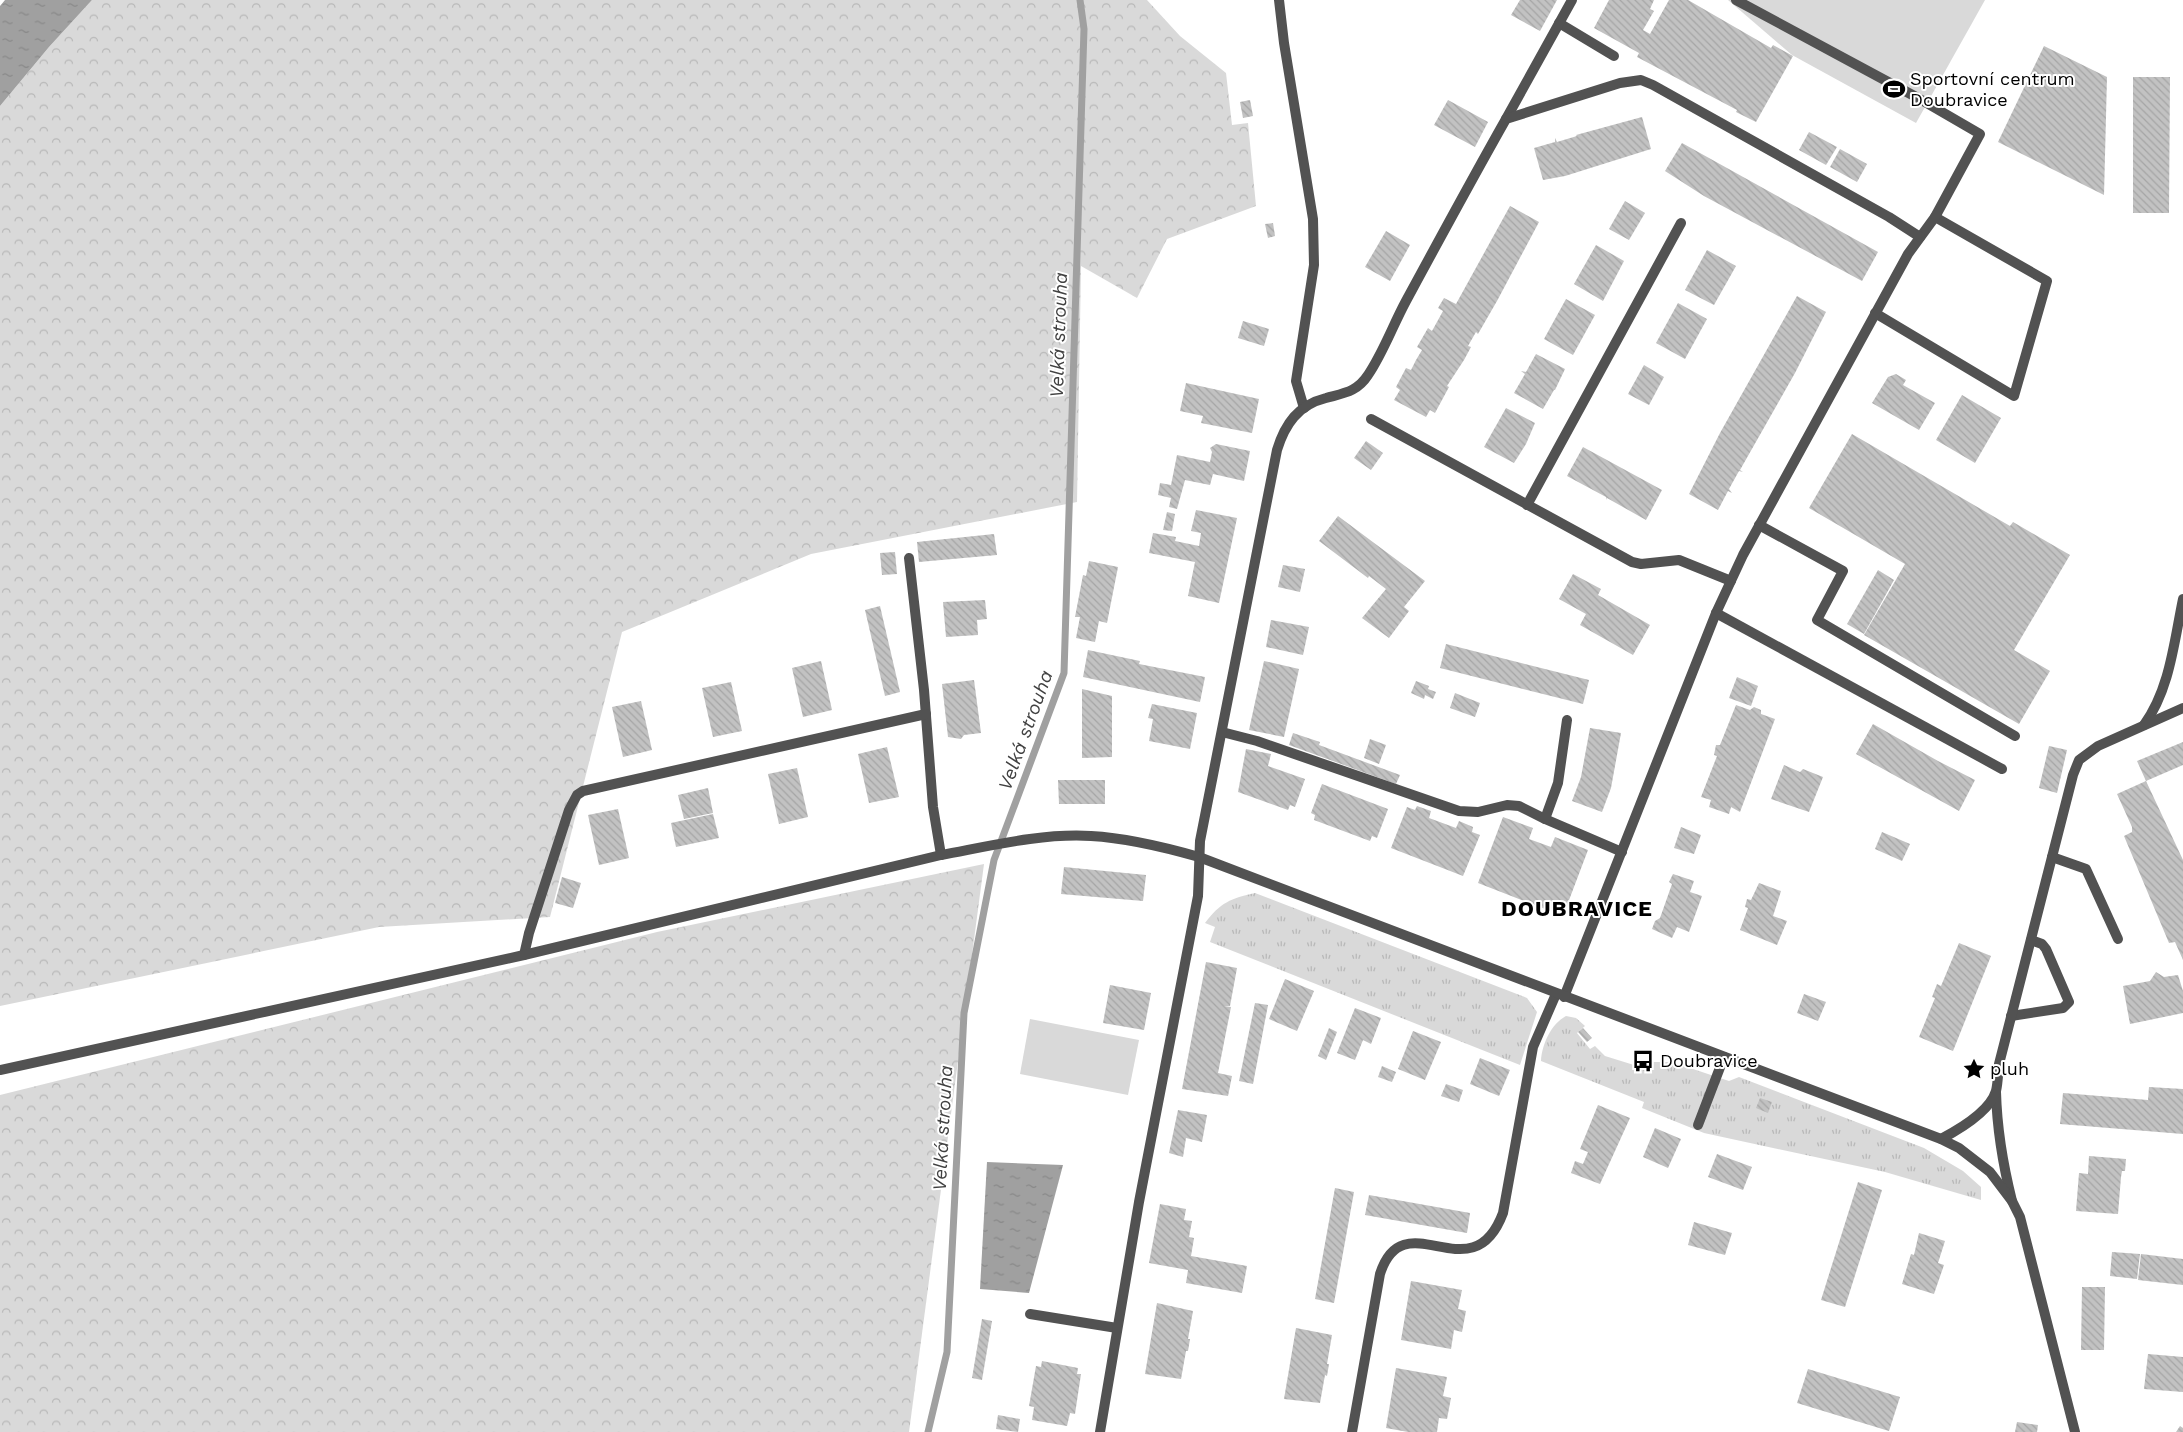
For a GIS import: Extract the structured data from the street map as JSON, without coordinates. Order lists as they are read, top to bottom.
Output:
{
  "districts": ["DOUBRAVICE"],
  "water": ["Velká strouha"],
  "places": {
    "sports": ["Sportovní centrum Doubravice"],
    "bus stop": ["Doubravice"],
    "place": ["pluh"]
  }
}
